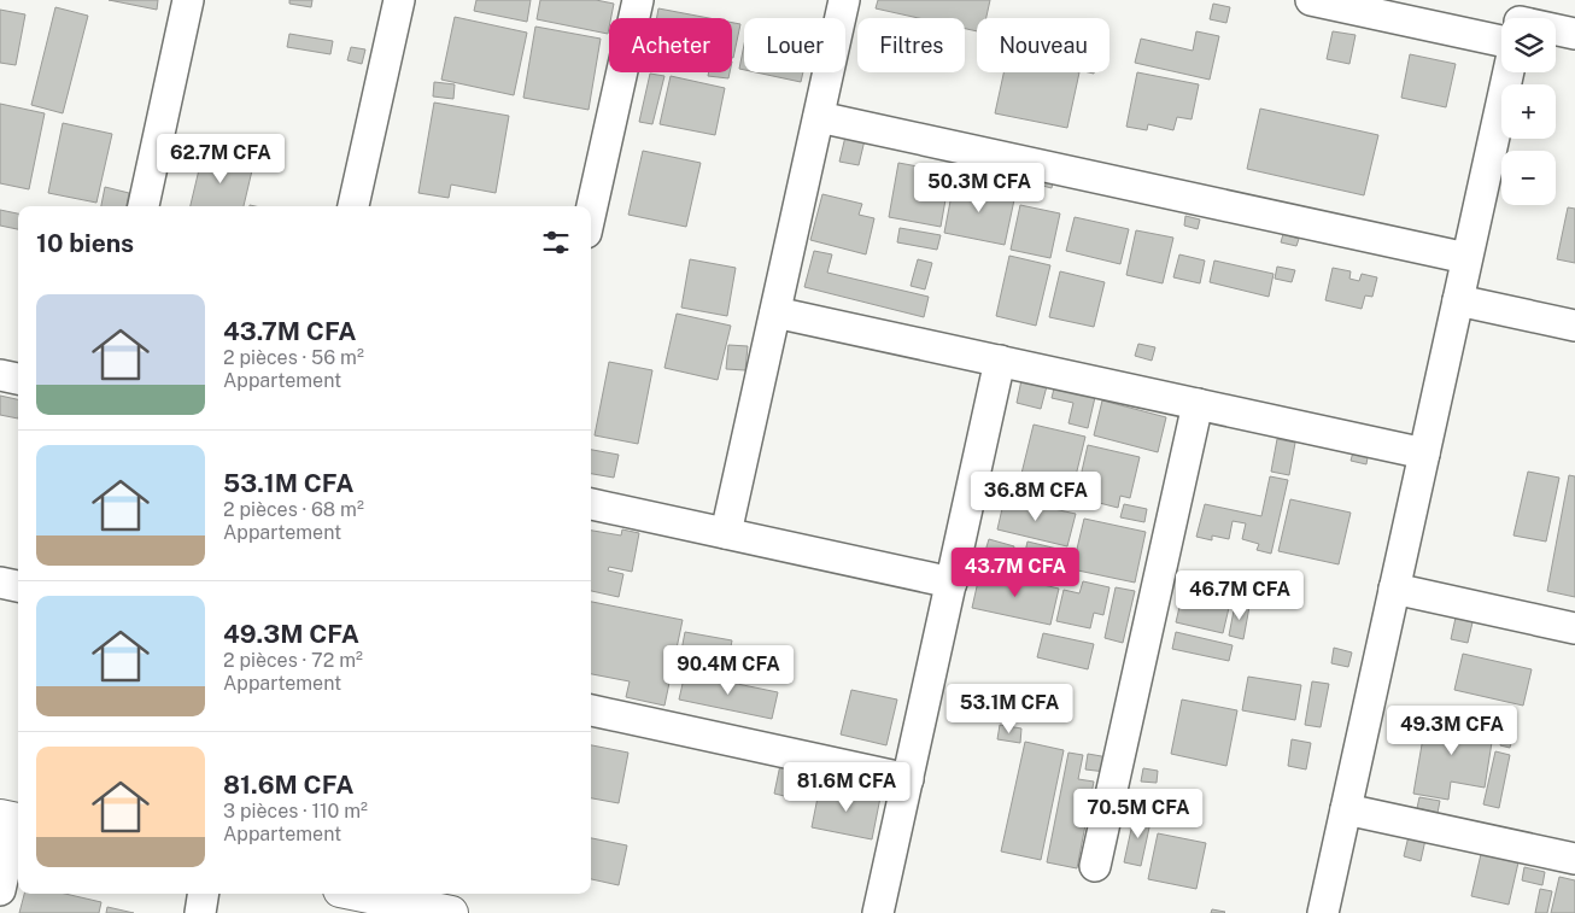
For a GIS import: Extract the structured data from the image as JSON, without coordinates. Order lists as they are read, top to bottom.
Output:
{
  "page": {
    "map_buttons": ["+", "−"],
    "chip": [
      "Acheter",
      "Louer",
      "Filtres",
      "Nouveau"
    ],
    "price": [
      "62.7M CFA",
      "50.3M CFA",
      "36.8M CFA",
      "43.7M CFA",
      "46.7M CFA",
      "90.4M CFA",
      "53.1M CFA",
      "49.3M CFA",
      "81.6M CFA",
      "70.5M CFA"
    ],
    "heading": "10 biens",
    "list": [
      {
        "name": "43.7M CFA",
        "note": "2 pièces · 56 m² · Appartement"
      },
      {
        "name": "53.1M CFA",
        "note": "2 pièces · 68 m² · Appartement"
      },
      {
        "name": "49.3M CFA",
        "note": "2 pièces · 72 m² · Appartement"
      },
      {
        "name": "81.6M CFA",
        "note": "3 pièces · 110 m² · Appartement"
      }
    ]
  }
}
